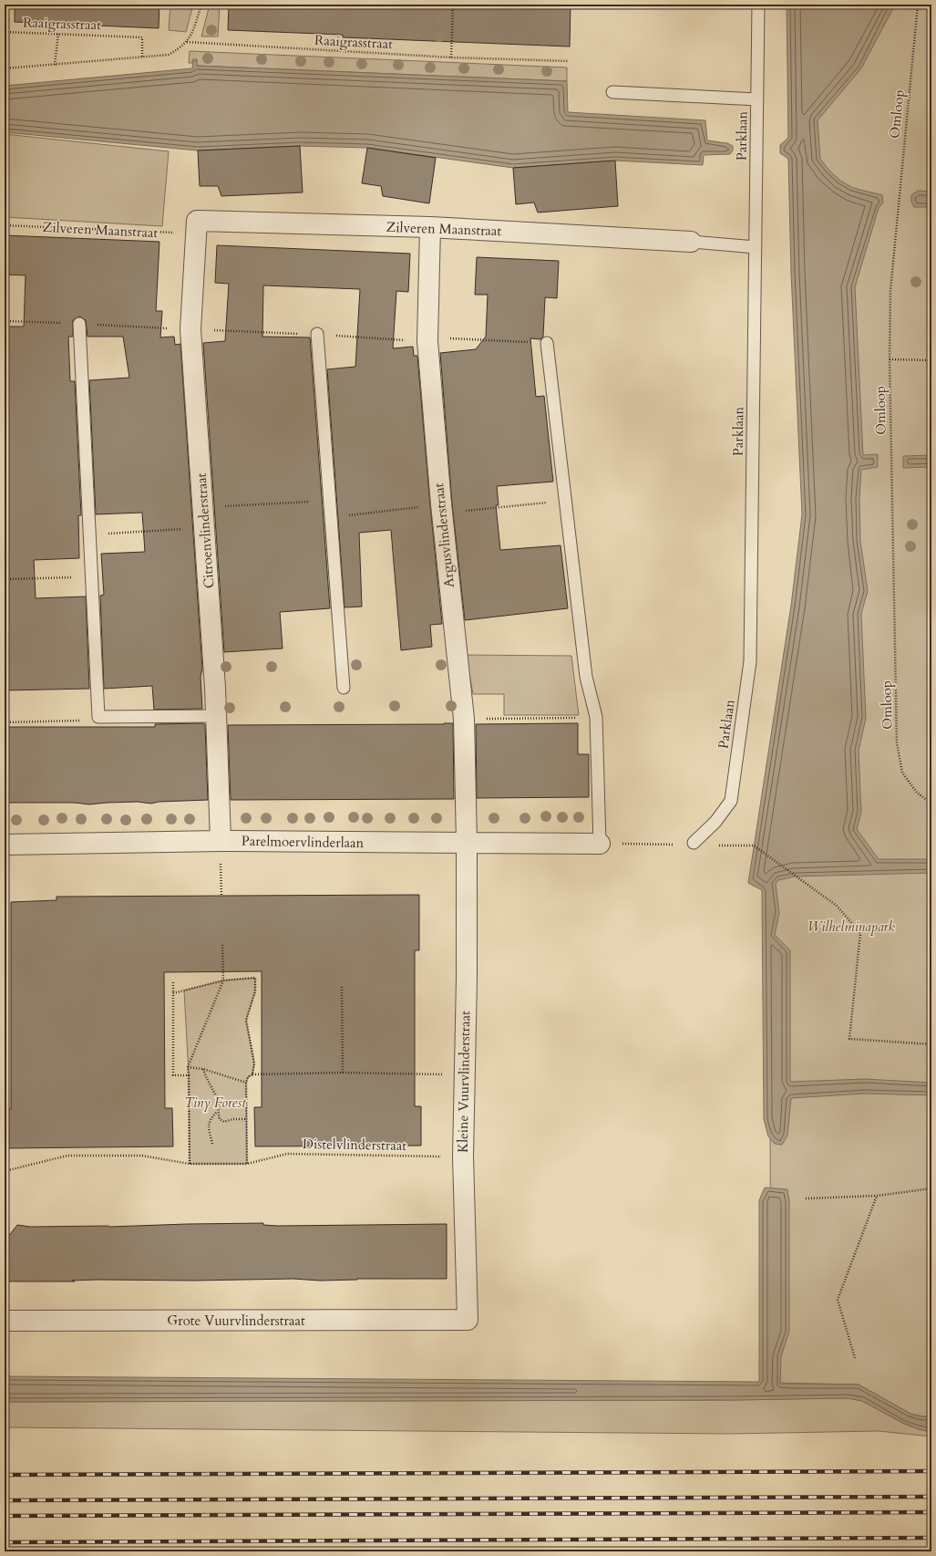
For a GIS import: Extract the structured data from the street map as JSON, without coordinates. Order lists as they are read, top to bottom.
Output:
{
  "streets": {
    "street": [
      "Zilveren Maanstraat",
      "Citroenvlinderstraat",
      "Argusvlinderstraat",
      "Parelmoervlinderlaan",
      "Kleine Vuurvlinderstraat",
      "Grote Vuurvlinderstraat"
    ],
    "lane": ["Parklaan"],
    "path": ["Raaigrasstraat", "Omloop", "Distelvlinderstraat"]
  },
  "crossings": [
    ["Zilveren Maanstraat", "Citroenvlinderstraat"],
    ["Zilveren Maanstraat", "Argusvlinderstraat"],
    ["Citroenvlinderstraat", "Parelmoervlinderlaan"],
    ["Argusvlinderstraat", "Parelmoervlinderlaan"],
    ["Argusvlinderstraat", "Kleine Vuurvlinderstraat"],
    ["Parelmoervlinderlaan", "Kleine Vuurvlinderstraat"],
    ["Kleine Vuurvlinderstraat", "Distelvlinderstraat"],
    ["Kleine Vuurvlinderstraat", "Grote Vuurvlinderstraat"]
  ],
  "parks": ["Wilhelminapark", "Tiny Forest"]
}
